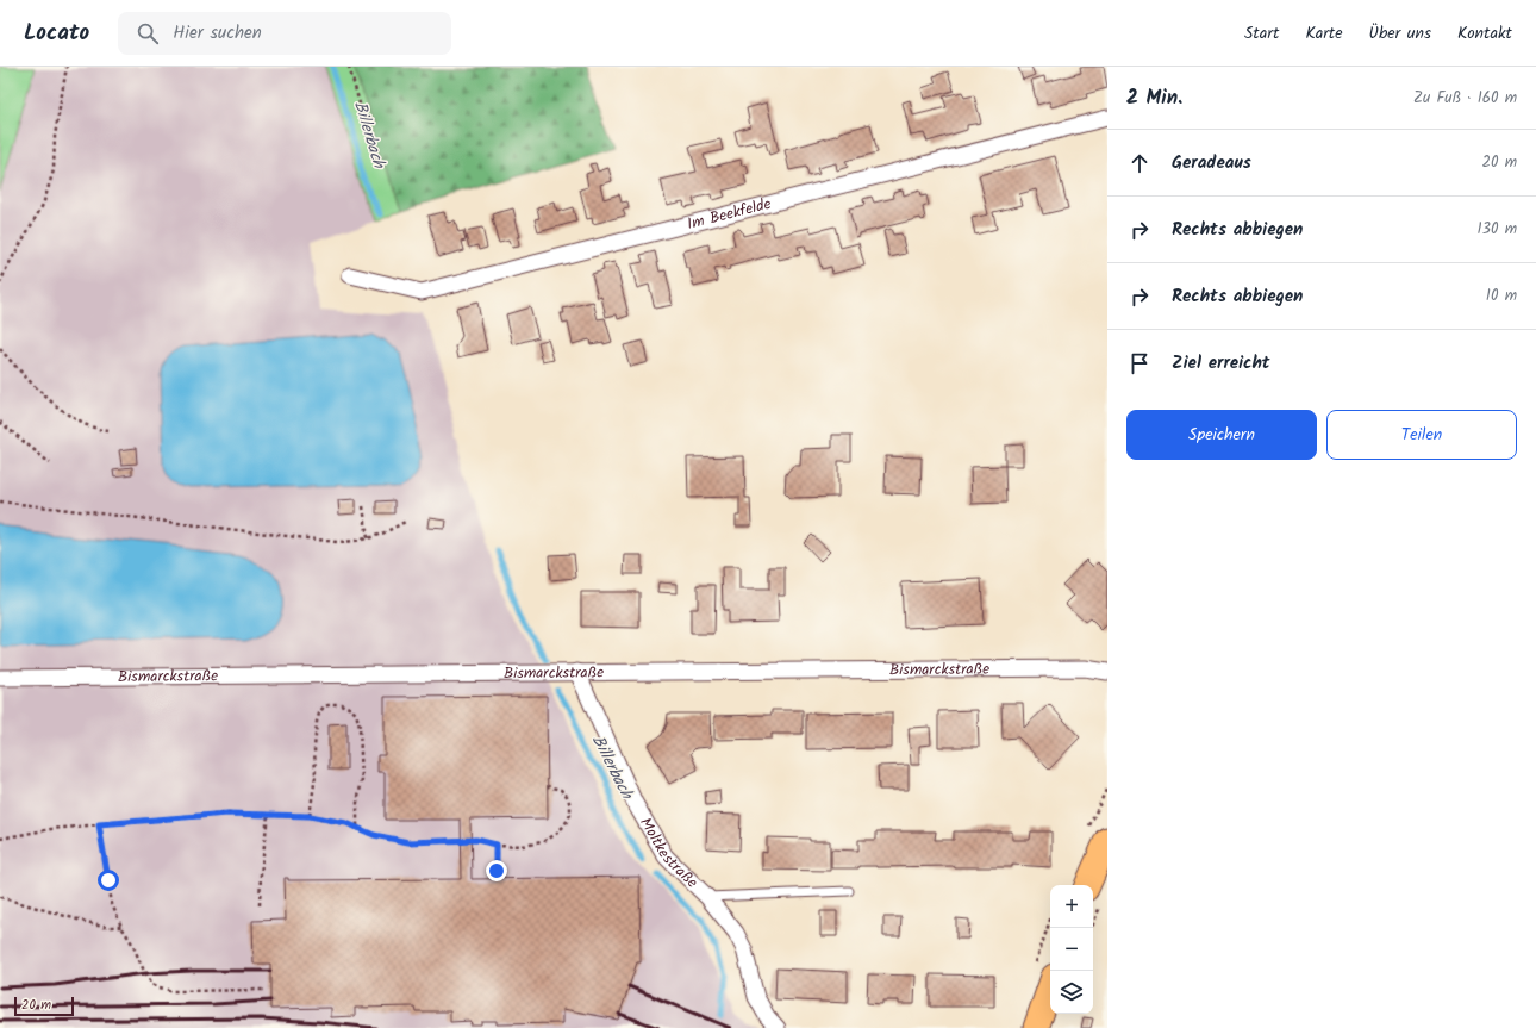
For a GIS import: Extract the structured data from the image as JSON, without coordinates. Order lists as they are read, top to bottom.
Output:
{
  "streets": {
    "street": ["Im Beekfelde", "Bismarckstraße", "Moltkestraße"]
  },
  "crossings": [
    ["Bismarckstraße", "Moltkestraße"]
  ],
  "water": ["Billerbach"],
  "scale_bar": "20 m",
  "page": {
    "header": "Locato",
    "search": "Hier suchen",
    "nav": [
      "Start",
      "Karte",
      "Über uns",
      "Kontakt"
    ],
    "heading": ["2 Min.", "Zu Fuß · 160 m"],
    "list": [
      ["Geradeaus", "20 m"],
      ["Rechts abbiegen", "130 m"],
      ["Rechts abbiegen", "10 m"],
      "Ziel erreicht"
    ],
    "buttons": ["Speichern", "Teilen"],
    "map_buttons": ["+", "−"],
    "scale": "20 m"
  }
}
